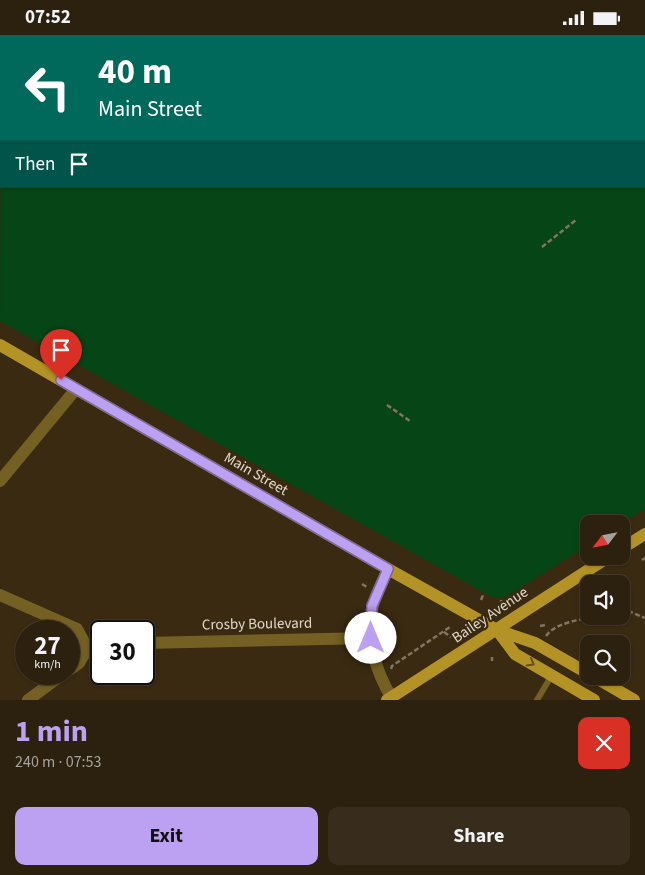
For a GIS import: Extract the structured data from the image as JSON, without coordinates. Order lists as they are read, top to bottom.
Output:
{
  "streets": {
    "main road": ["Main Street", "Bailey Avenue"],
    "street": ["Crosby Boulevard"]
  },
  "crossings": [
    ["Main Street", "Bailey Avenue"]
  ],
  "north": "bottom left",
  "page": {
    "status": "07:52",
    "turn": ["40 m", "Main Street"],
    "then": "Then",
    "speed": "27 km/h",
    "limit": "30",
    "heading": ["1 min", "240 m · 07:53"],
    "buttons": ["Exit", "Share"]
  }
}
